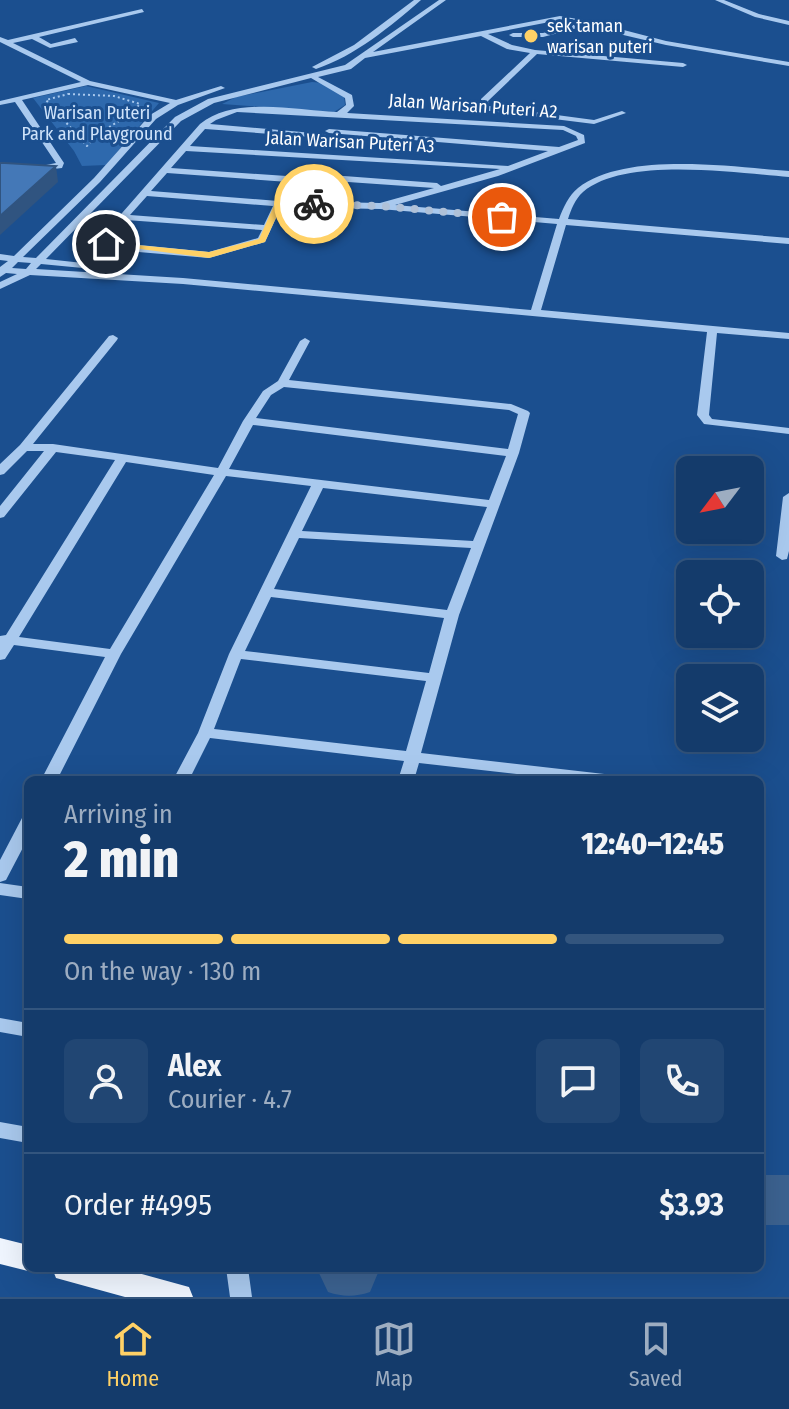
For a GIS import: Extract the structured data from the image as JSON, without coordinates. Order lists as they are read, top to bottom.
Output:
{
  "streets": {
    "street": ["Jalan Warisan Puteri A2", "Jalan Warisan Puteri A3"]
  },
  "parks": ["Warisan Puteri Park and Playground"],
  "places": ["sek taman warisan puteri"],
  "north": "bottom left",
  "page": {
    "heading": ["2 min", "Arriving in", "12:40–12:45"],
    "panel": [
      "Alex",
      "Courier · 4.7",
      "Order #4995",
      "$3.93"
    ],
    "bar": "On the way · 130 m",
    "tabs": ["Home", "Map", "Saved"]
  }
}
